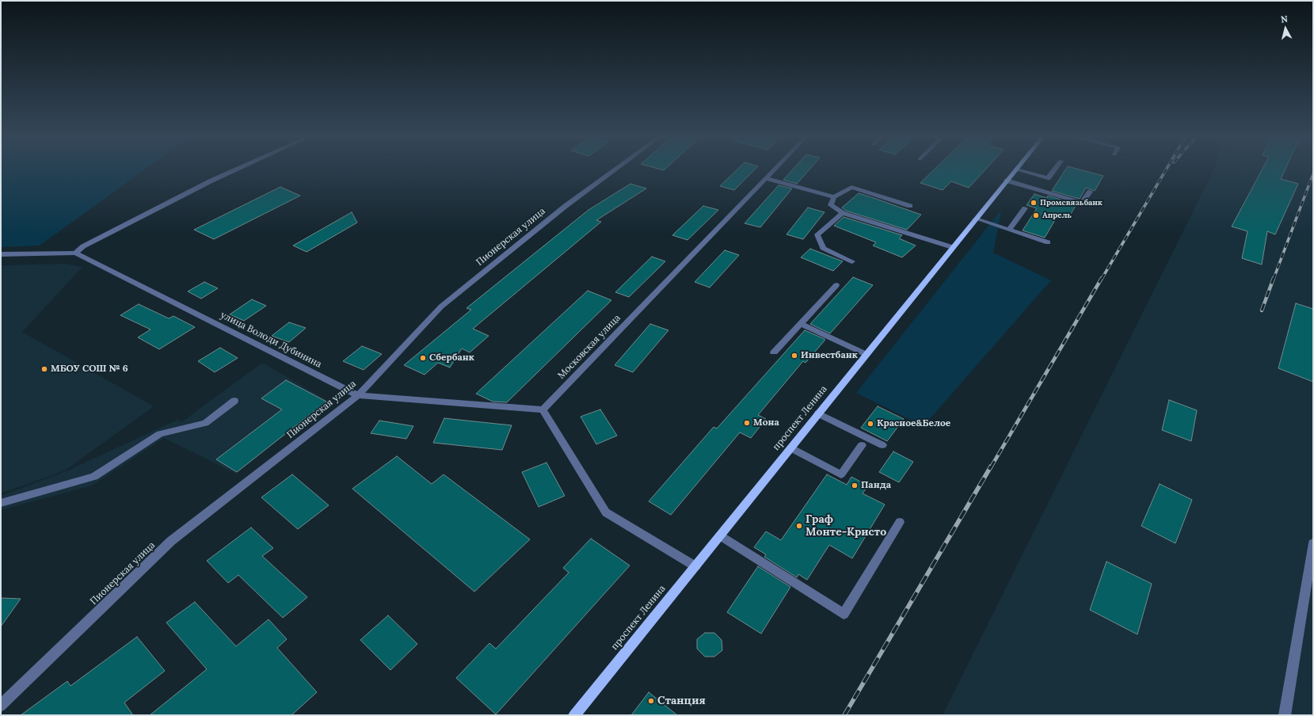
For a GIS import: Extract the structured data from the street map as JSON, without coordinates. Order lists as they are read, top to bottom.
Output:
{
  "streets": {
    "main road": ["проспект Ленина"],
    "street": ["Пионерская улица", "улица Володи Дубинина", "Московская улица"]
  },
  "crossings": [
    ["Пионерская улица", "улица Володи Дубинина"],
    ["улица Володи Дубинина", "Московская улица"]
  ],
  "places": [
    "Промсвязьбанк",
    "Апрель",
    "Инвестбанк",
    "Сбербанк",
    "МБОУ СОШ № 6",
    "Мона",
    "Красное&Белое",
    "Панда",
    "Граф Монте-Кристо",
    "Станция"
  ],
  "north": "top"
}
